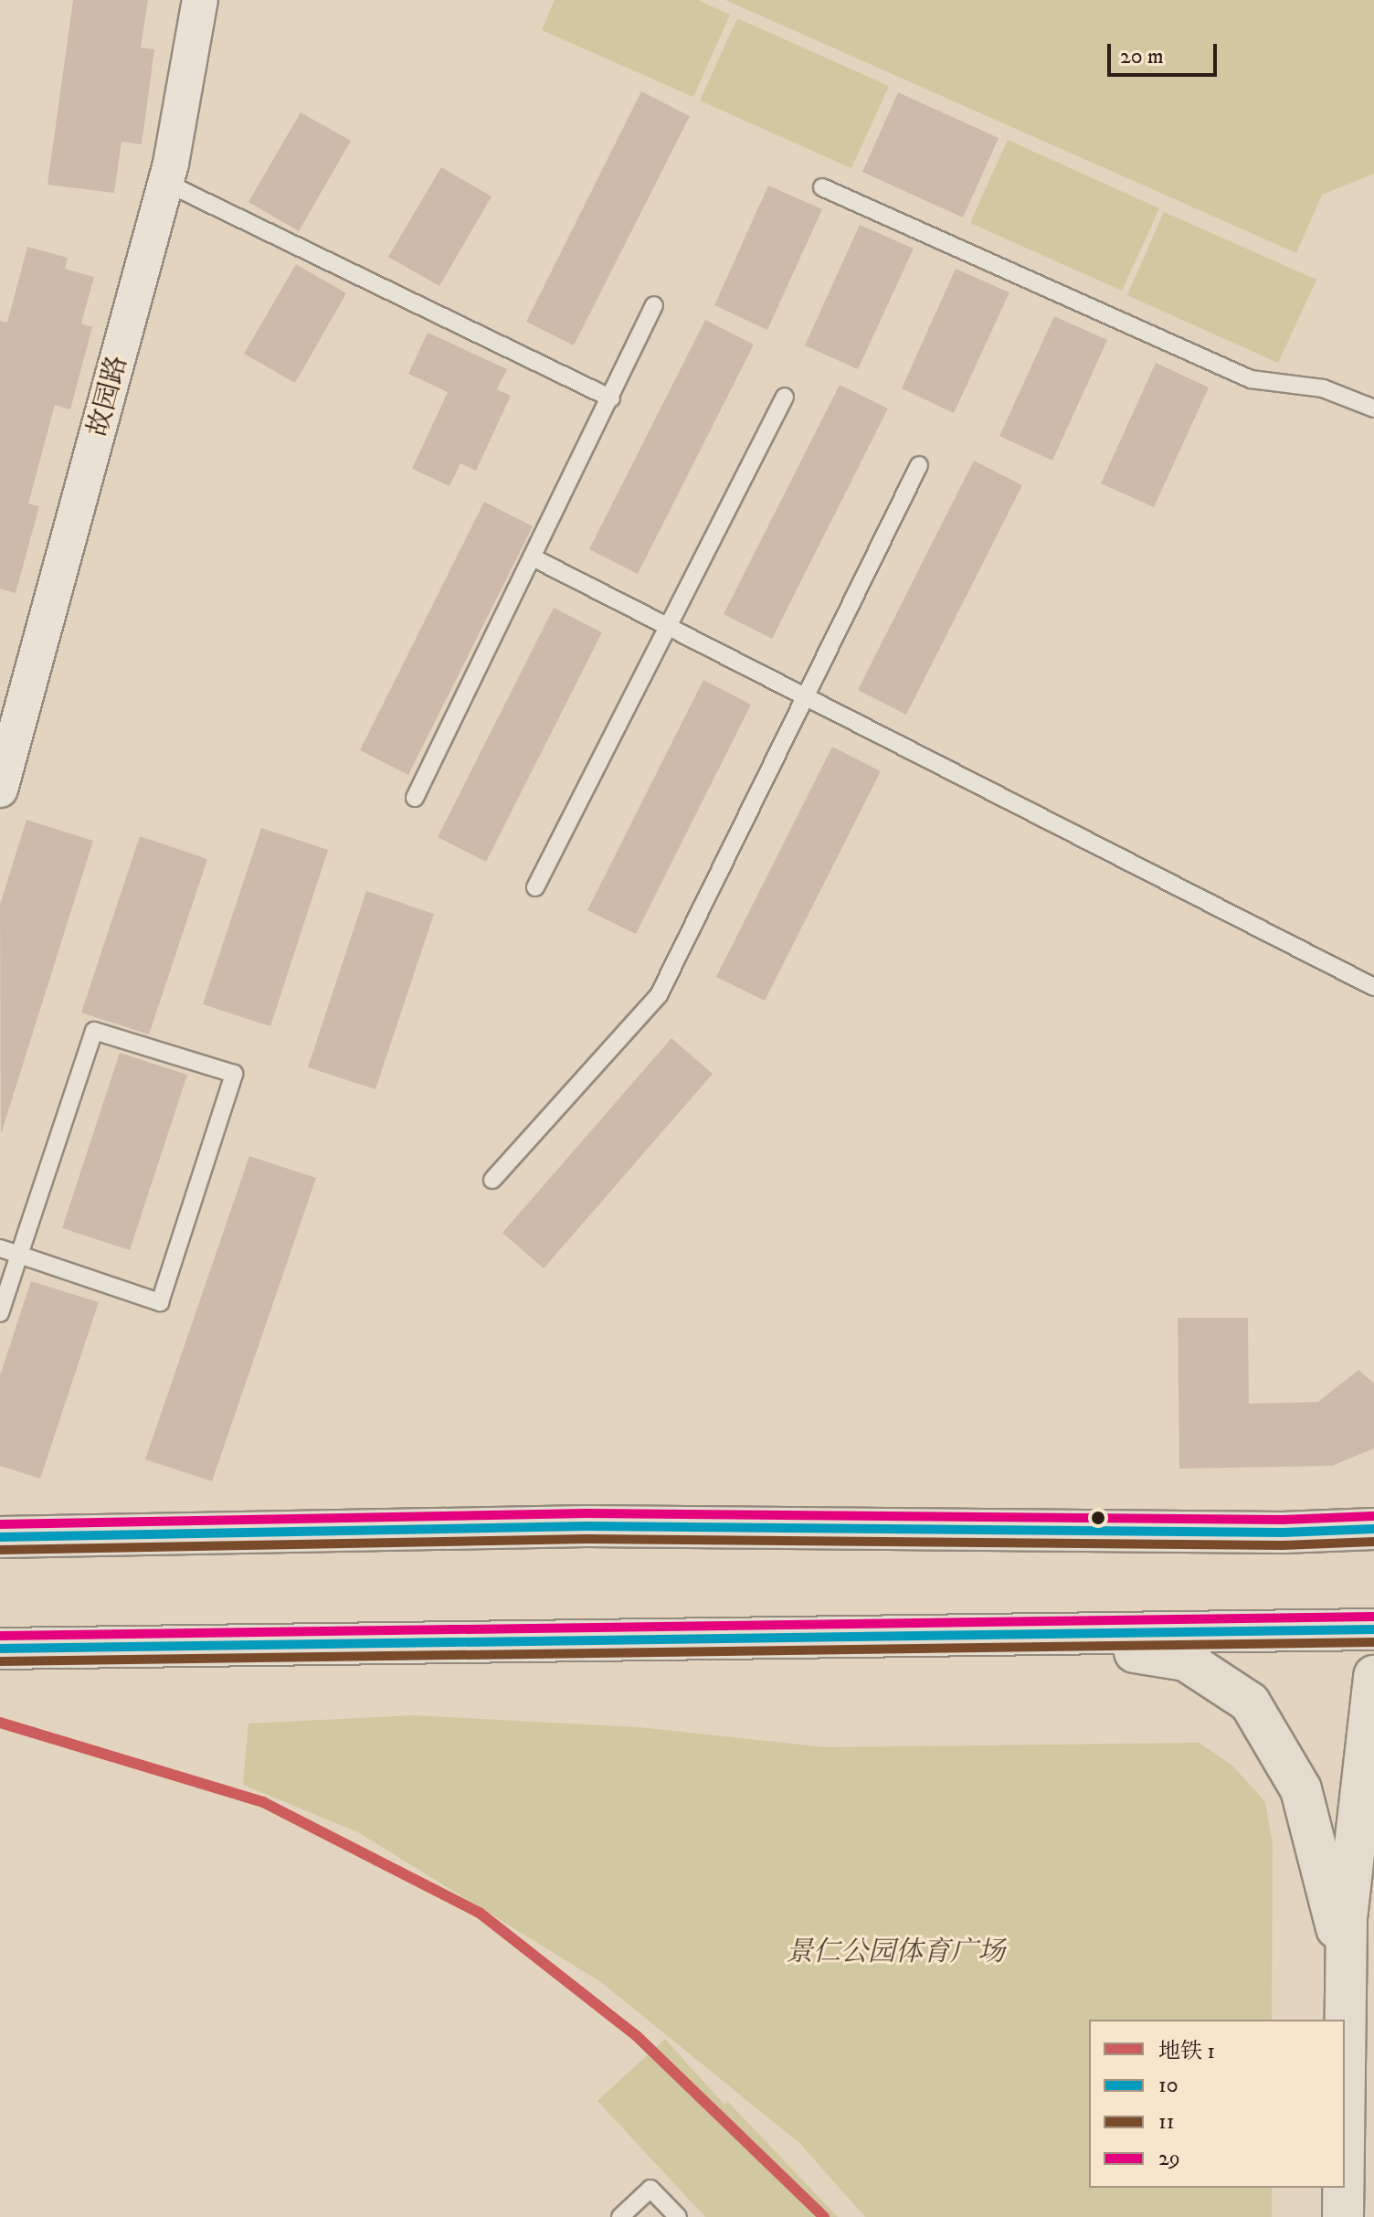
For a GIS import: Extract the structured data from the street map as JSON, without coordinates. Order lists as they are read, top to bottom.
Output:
{
  "streets": {
    "street": ["故园路"]
  },
  "parks": ["景仁公园体育广场"],
  "lines": [
    "transit line 29",
    "transit line 10",
    "transit line 11",
    "metro line 1"
  ],
  "legend": [
    "地铁 1",
    "10",
    "11",
    "29"
  ],
  "scale_bar": "20 m"
}
